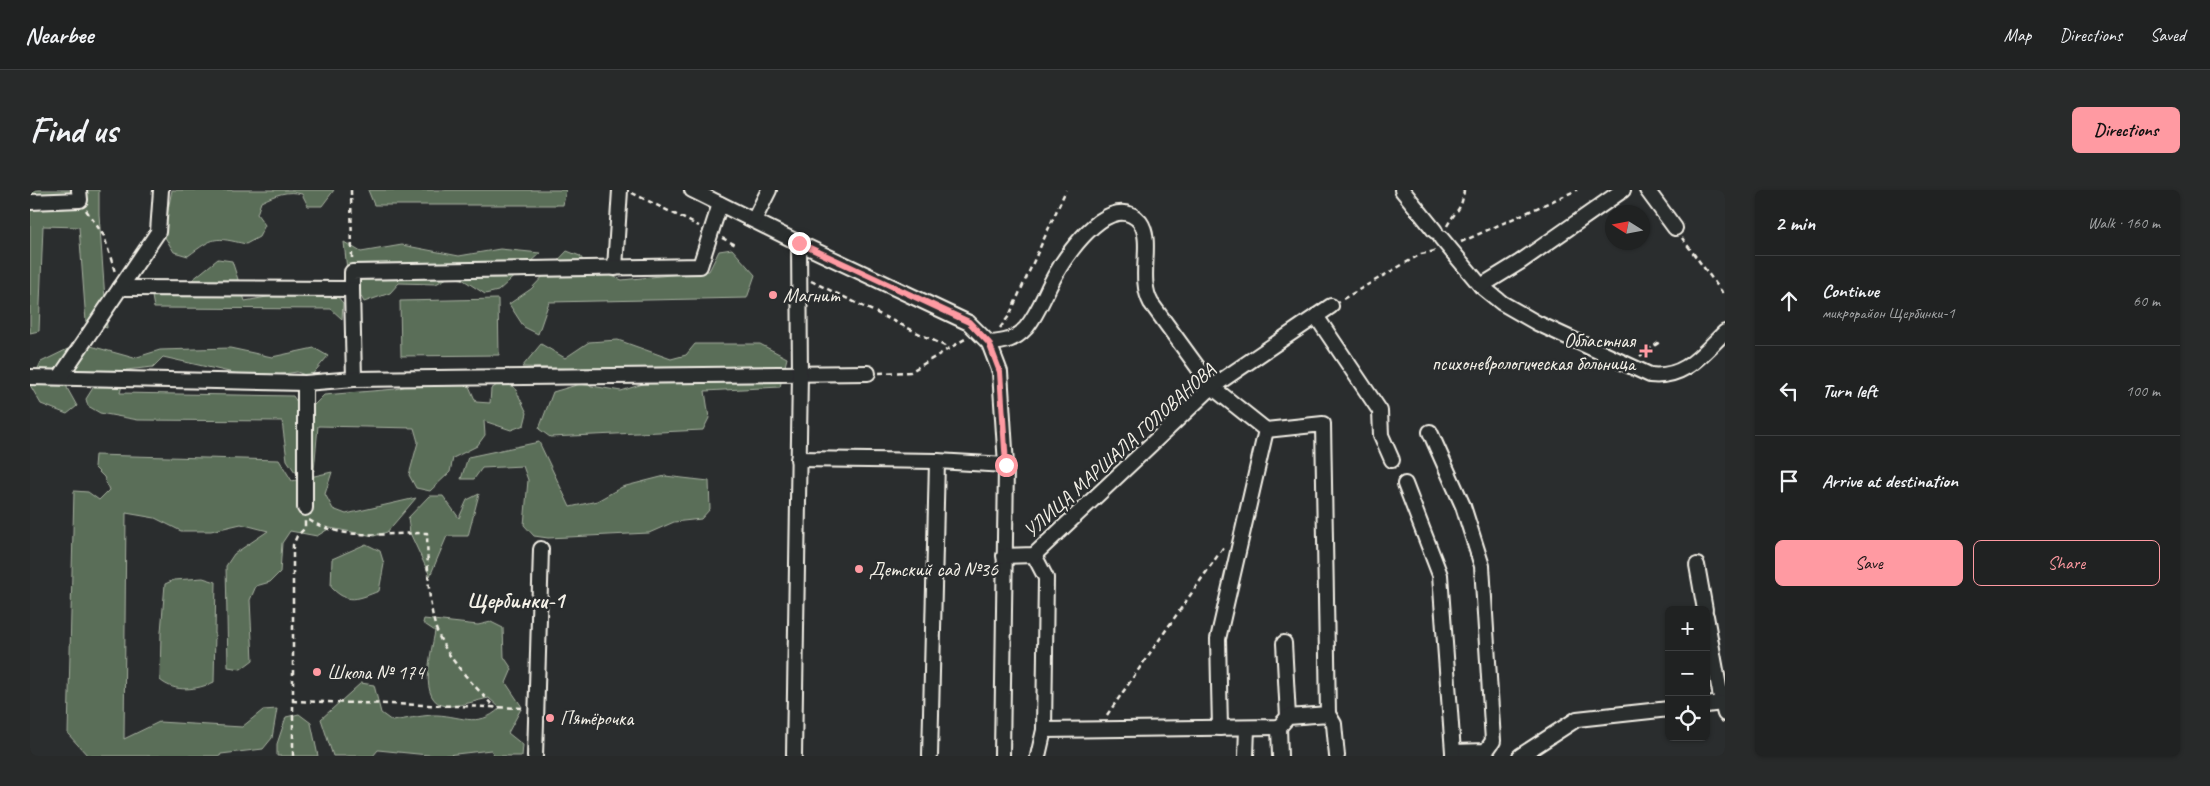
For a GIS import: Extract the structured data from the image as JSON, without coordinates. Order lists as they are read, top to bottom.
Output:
{
  "streets": {
    "street": ["УЛИЦА МАРШАЛА ГОЛОВАНОВА"]
  },
  "districts": ["Щербинки-1"],
  "places": {
    "other": [
      "Магнит",
      "Детский сад №36",
      "Школа № 174",
      "Пятёрочка"
    ],
    "health": ["Областная психоневрологическая больница"]
  },
  "north": "left",
  "page": {
    "header": "Nearbee",
    "nav": ["Map", "Directions", "Saved"],
    "buttons": [
      "Directions",
      ["Save", "Share"]
    ],
    "title": "Find us",
    "heading": ["2 min", "Walk · 160 m"],
    "list": [
      ["Continue", "микрорайон Щербинки-1", "60 m"],
      ["Turn left", "100 m"],
      "Arrive at destination"
    ],
    "map_buttons": ["+", "−"]
  }
}
